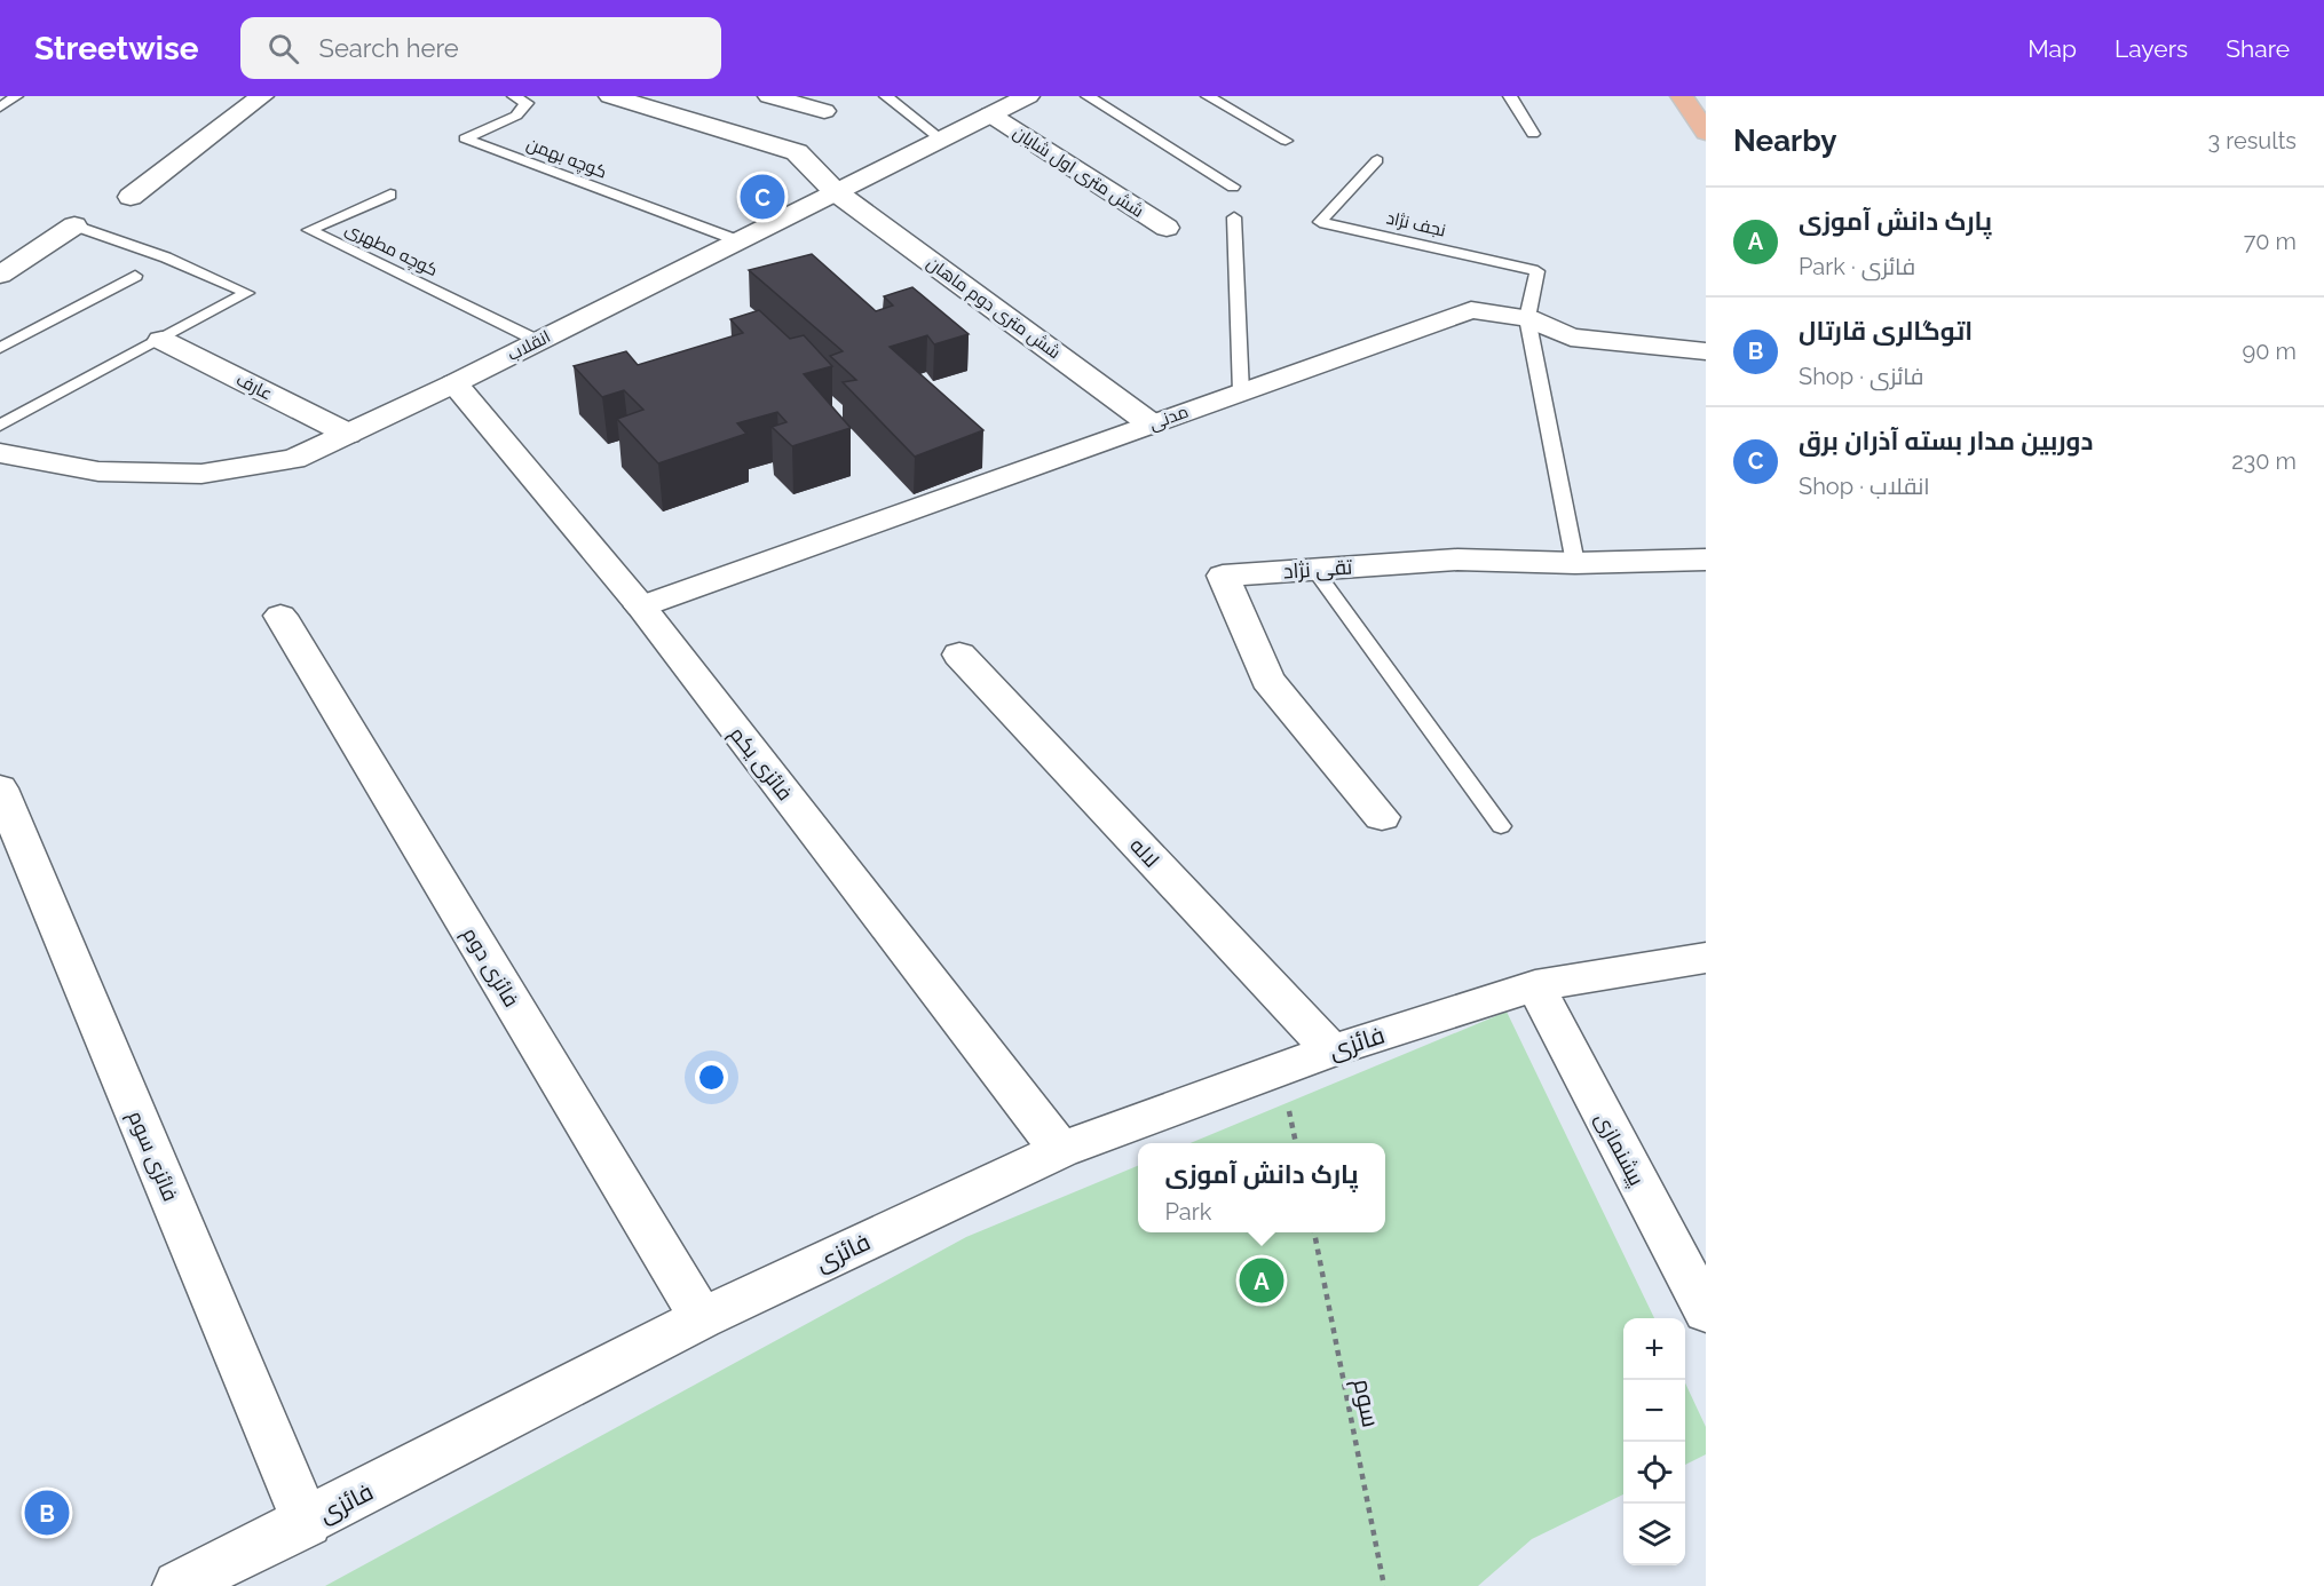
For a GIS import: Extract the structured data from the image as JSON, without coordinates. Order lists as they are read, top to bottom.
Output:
{
  "streets": {
    "street": [
      "شش متری اول شایان",
      "شش متری دوم ماهان",
      "انقلاب",
      "عارف",
      "مدنی",
      "تقی نژاد",
      "فائزی یکم",
      "لاله",
      "فائزی دوم",
      "فائزی",
      "پیشنمازی",
      "فائزی سوم"
    ],
    "lane": ["کوچه بهمن", "نجف نژاد", "کوچه مطهری"],
    "path": ["سوم"]
  },
  "crossings": [
    ["کوچه بهمن", "انقلاب"],
    ["شش متری اول شایان", "انقلاب"],
    ["نجف نژاد", "مدنی"],
    ["کوچه مطهری", "انقلاب"],
    ["شش متری دوم ماهان", "انقلاب"],
    ["شش متری دوم ماهان", "مدنی"],
    ["انقلاب", "عارف"],
    ["انقلاب", "فائزی یکم"],
    ["مدنی", "فائزی یکم"],
    ["فائزی یکم", "فائزی"],
    ["لاله", "فائزی"],
    ["فائزی دوم", "فائزی"],
    ["فائزی", "پیشنمازی"],
    ["فائزی", "فائزی سوم"]
  ],
  "page": {
    "header": "Streetwise",
    "search": "Search here",
    "nav": ["Map", "Layers", "Share"],
    "heading": ["Nearby", "3 results"],
    "pins": ["C", "A", "B"],
    "list": [
      {
        "mark": "A",
        "name": "پارک دانش آموزی",
        "note": "Park · فائزی",
        "value": "70 m"
      },
      {
        "mark": "B",
        "name": "اتو‌گالری قارتال",
        "note": "Shop · فائزی",
        "value": "90 m"
      },
      {
        "mark": "C",
        "name": "دوربین مدار بسته آذران برق",
        "note": "Shop · انقلاب",
        "value": "230 m"
      }
    ],
    "popup": ["پارک دانش آموزی", "Park"],
    "map_buttons": ["+", "−"]
  }
}
